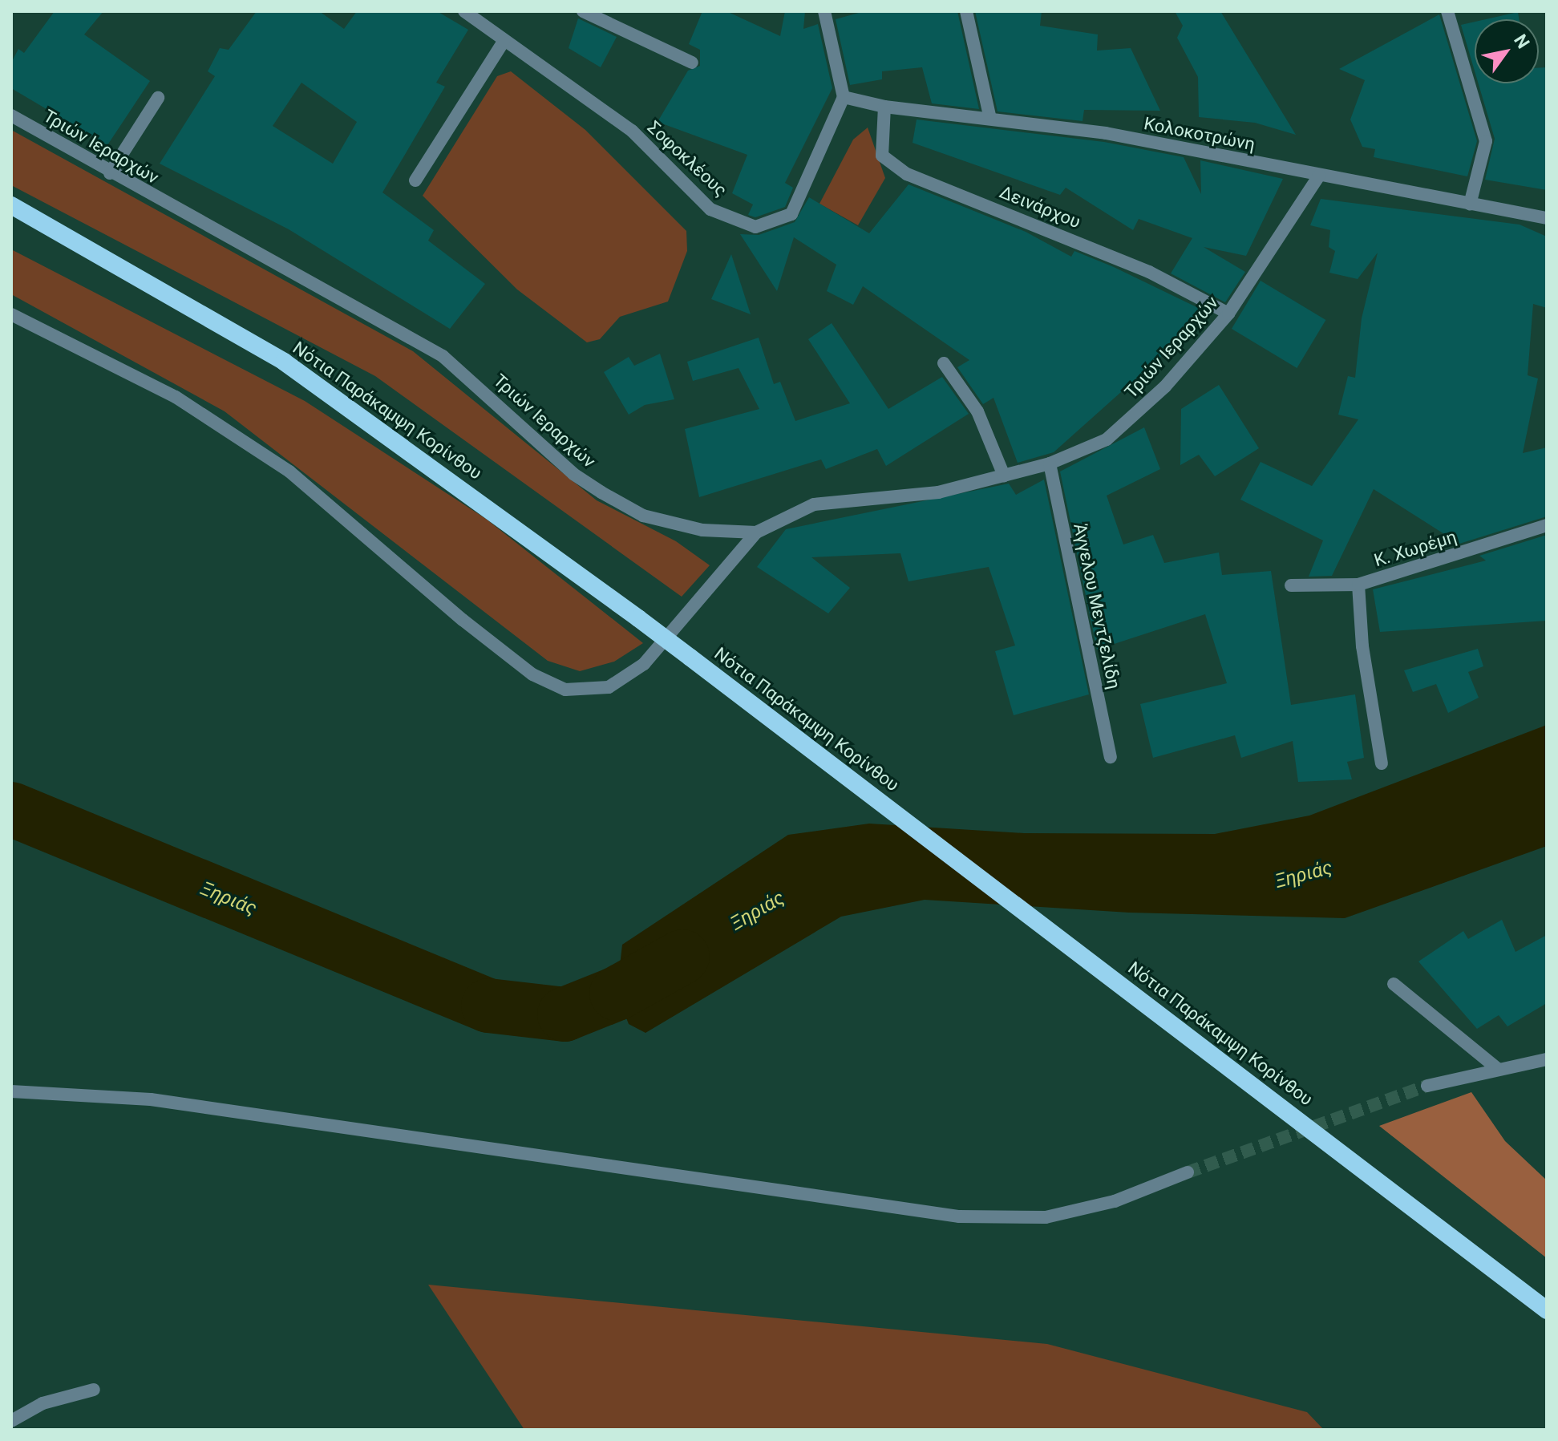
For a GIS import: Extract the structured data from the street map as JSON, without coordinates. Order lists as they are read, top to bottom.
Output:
{
  "streets": {
    "highway": ["Νότια Παράκαμψη Κορίνθου"],
    "street": [
      "Κολοκοτρώνη",
      "Τριών Ιεραρχών",
      "Σοφοκλέους",
      "Δεινάρχου",
      "Κ. Χωρέμη",
      "Άγγελου Μεντζελίδη"
    ]
  },
  "crossings": [
    ["Κολοκοτρώνη", "Τριών Ιεραρχών"],
    ["Κολοκοτρώνη", "Σοφοκλέους"],
    ["Κολοκοτρώνη", "Δεινάρχου"],
    ["Τριών Ιεραρχών", "Δεινάρχου"],
    ["Τριών Ιεραρχών", "Άγγελου Μεντζελίδη"]
  ],
  "water": ["Ξηριάς"],
  "north": "top right"
}
